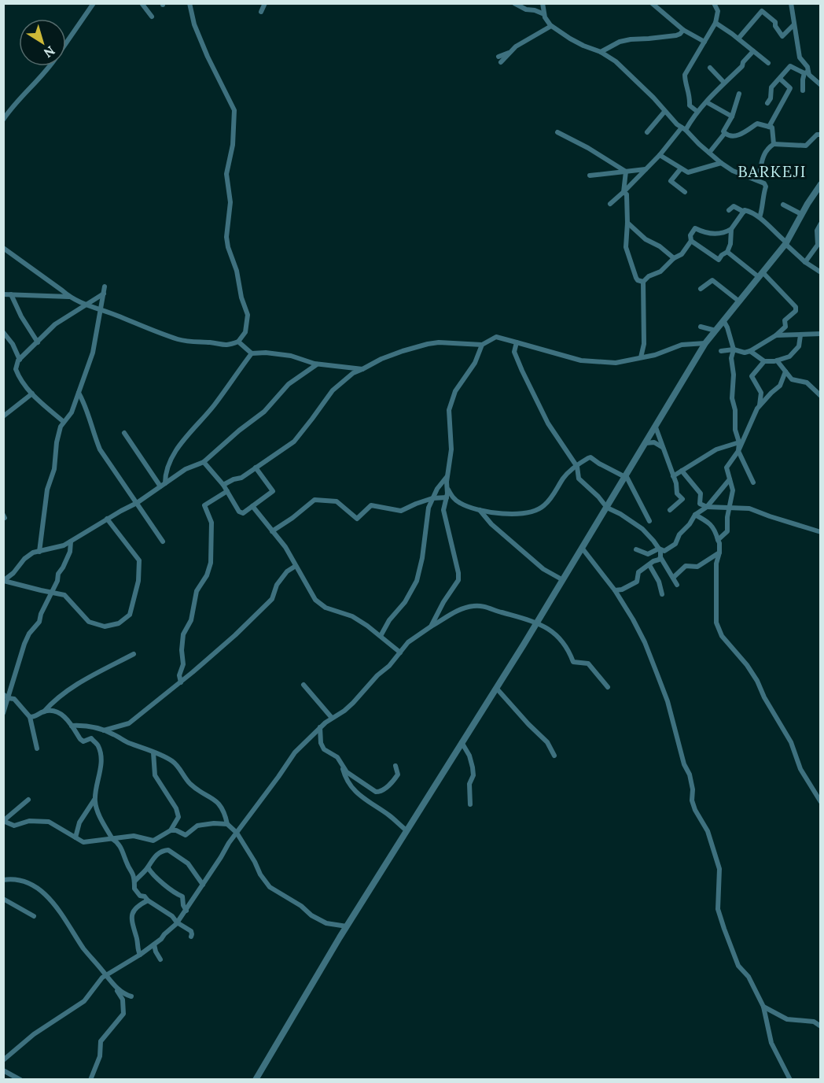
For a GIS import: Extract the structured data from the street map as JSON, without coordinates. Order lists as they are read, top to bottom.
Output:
{
  "districts": ["BARKEJI"],
  "north": "bottom right"
}
